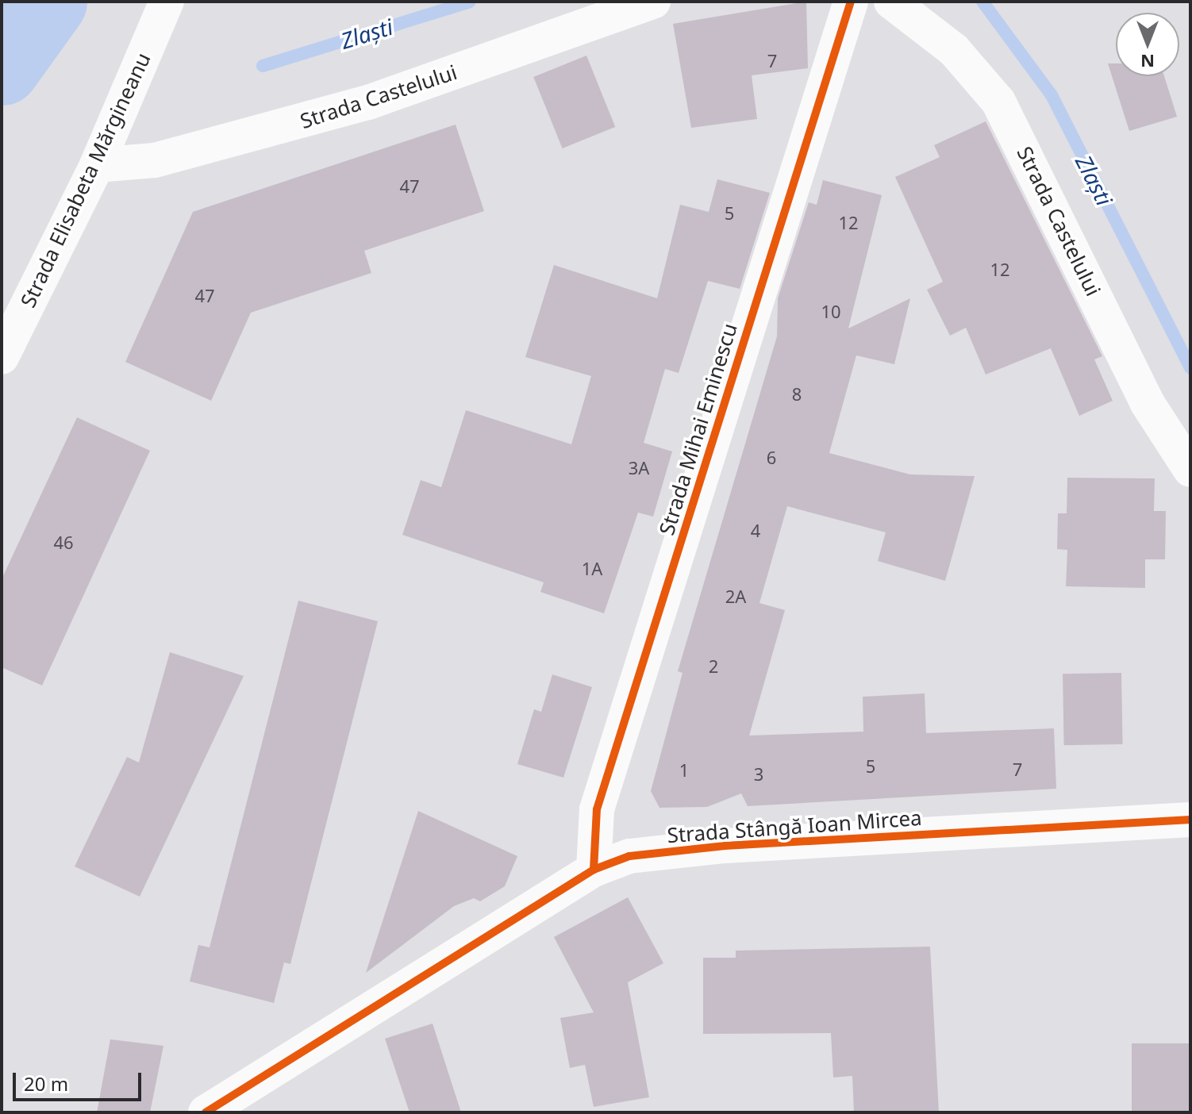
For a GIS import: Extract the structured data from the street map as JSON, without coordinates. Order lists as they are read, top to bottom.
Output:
{
  "streets": {
    "street": [
      "Strada Castelului",
      "Strada Elisabeta Mărgineanu",
      "Strada Mihai Eminescu",
      "Strada Stângă Ioan Mircea"
    ]
  },
  "crossings": [
    ["Strada Castelului", "Strada Elisabeta Mărgineanu"],
    ["Strada Mihai Eminescu", "Strada Stângă Ioan Mircea"]
  ],
  "water": ["Zlaști"],
  "house_numbers": [
    "7",
    "47",
    "5",
    "12",
    "12",
    "47",
    "10",
    "8",
    "6",
    "3A",
    "4",
    "46",
    "1A",
    "2A",
    "2",
    "5",
    "7",
    "1",
    "3"
  ],
  "scale_bar": "20 m",
  "north": "bottom"
}
